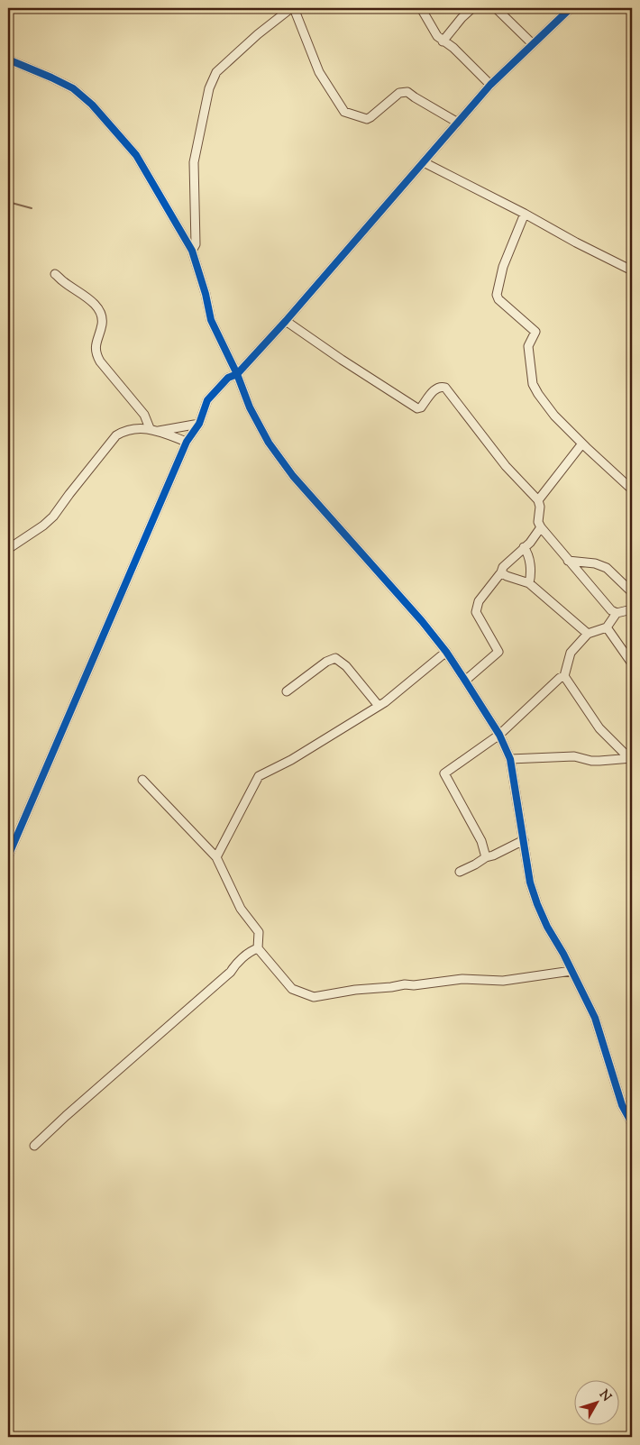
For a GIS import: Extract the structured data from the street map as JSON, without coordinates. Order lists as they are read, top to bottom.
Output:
{
  "north": "top right"
}
